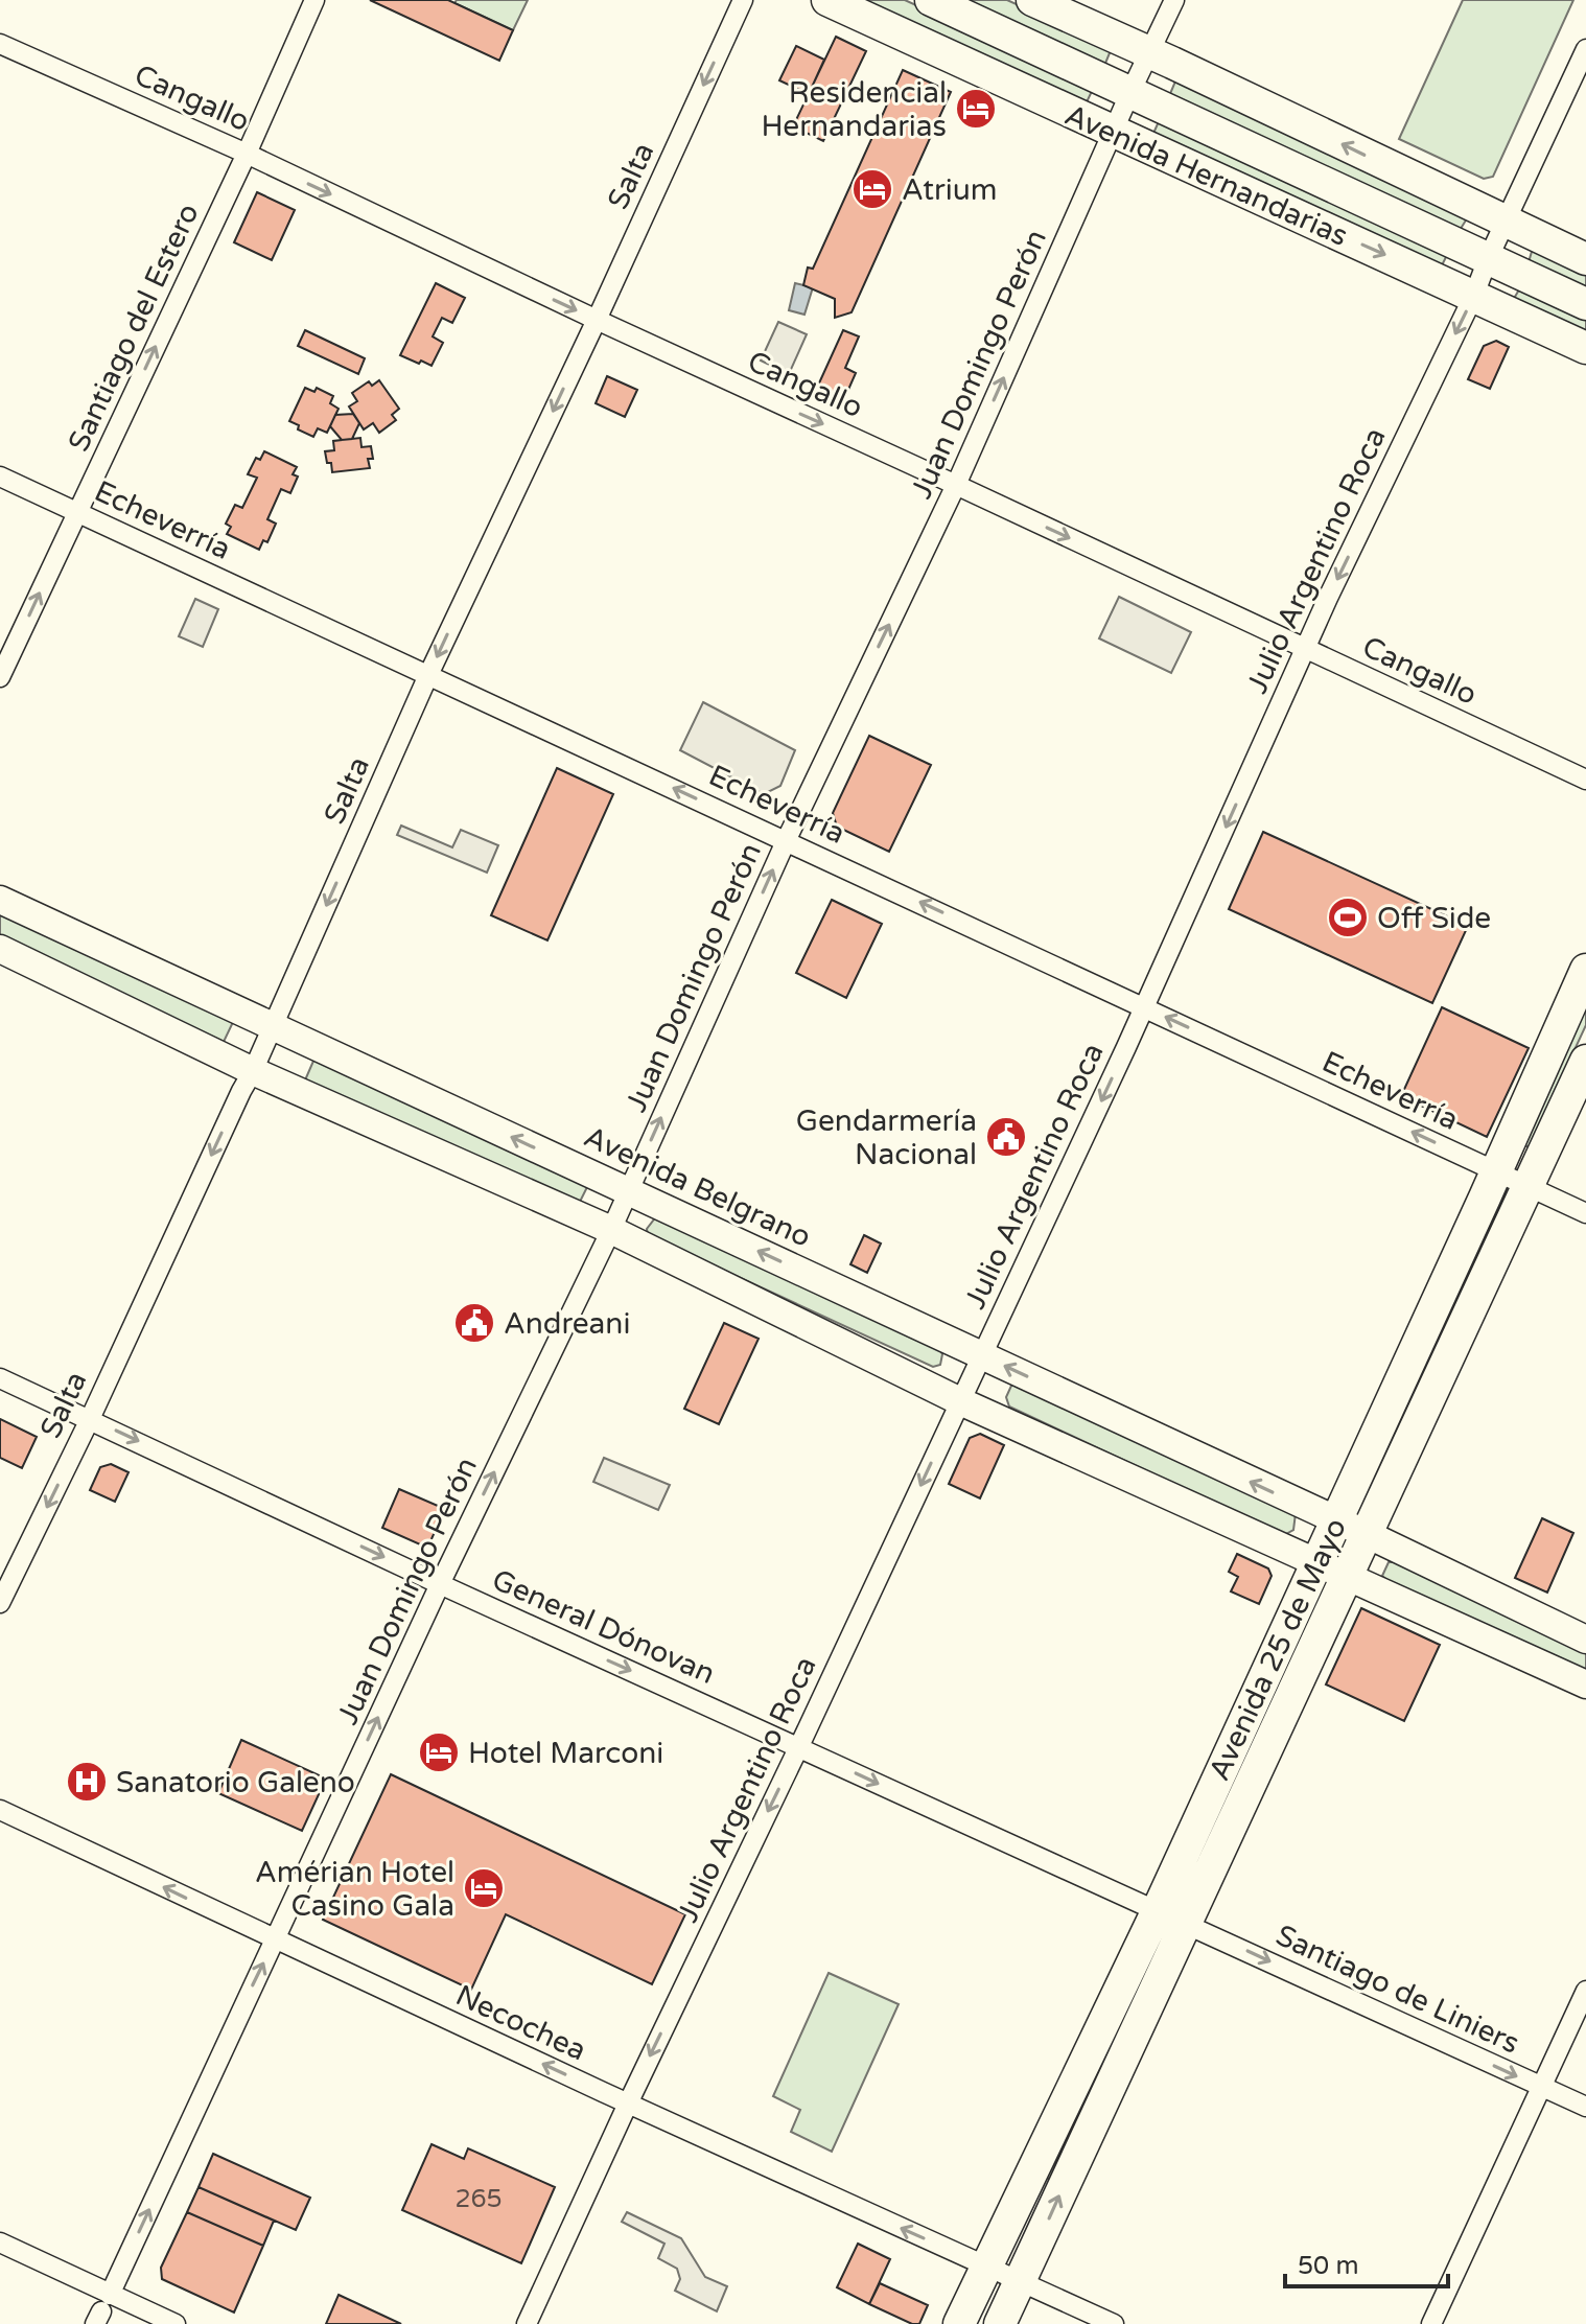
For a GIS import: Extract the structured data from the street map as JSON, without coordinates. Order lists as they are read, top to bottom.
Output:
{
  "streets": {
    "main road": ["Avenida Hernandarias", "Avenida Belgrano", "Avenida 25 de Mayo"],
    "street": [
      "Cangallo",
      "Salta",
      "Santiago del Estero",
      "Juan Domingo Perón",
      "Echeverría",
      "Julio Argentino Roca",
      "General Dónovan",
      "Santiago de Liniers",
      "Necochea"
    ]
  },
  "crossings": [
    ["Cangallo", "Salta"],
    ["Cangallo", "Santiago del Estero"],
    ["Cangallo", "Juan Domingo Perón"],
    ["Cangallo", "Julio Argentino Roca"],
    ["Avenida Hernandarias", "Juan Domingo Perón"],
    ["Avenida Hernandarias", "Julio Argentino Roca"],
    ["Salta", "Echeverría"],
    ["Salta", "Avenida Belgrano"],
    ["Salta", "General Dónovan"],
    ["Santiago del Estero", "Echeverría"],
    ["Juan Domingo Perón", "Echeverría"],
    ["Juan Domingo Perón", "Avenida Belgrano"],
    ["Juan Domingo Perón", "General Dónovan"],
    ["Juan Domingo Perón", "Necochea"],
    ["Echeverría", "Julio Argentino Roca"],
    ["Echeverría", "Avenida 25 de Mayo"],
    ["Julio Argentino Roca", "Avenida Belgrano"],
    ["Julio Argentino Roca", "General Dónovan"],
    ["Julio Argentino Roca", "Necochea"],
    ["Avenida Belgrano", "Avenida 25 de Mayo"],
    ["General Dónovan", "Avenida 25 de Mayo"],
    ["General Dónovan", "Santiago de Liniers"],
    ["Avenida 25 de Mayo", "Santiago de Liniers"],
    ["Avenida 25 de Mayo", "Necochea"]
  ],
  "one_way": [
    "Cangallo",
    "Salta",
    "Santiago del Estero",
    "Juan Domingo Perón",
    "Echeverría",
    "Julio Argentino Roca",
    "General Dónovan",
    "Santiago de Liniers",
    "Necochea"
  ],
  "places": {
    "hotel": [
      "Residencial Hernandarias",
      "Atrium",
      "Hotel Marconi",
      "Amérian Hotel Casino Gala"
    ],
    "sports": ["Off Side"],
    "public building": ["Gendarmería Nacional", "Andreani"],
    "hospital": ["Sanatorio Galeno"]
  },
  "house_numbers": ["265"],
  "scale_bar": "50 m"
}
